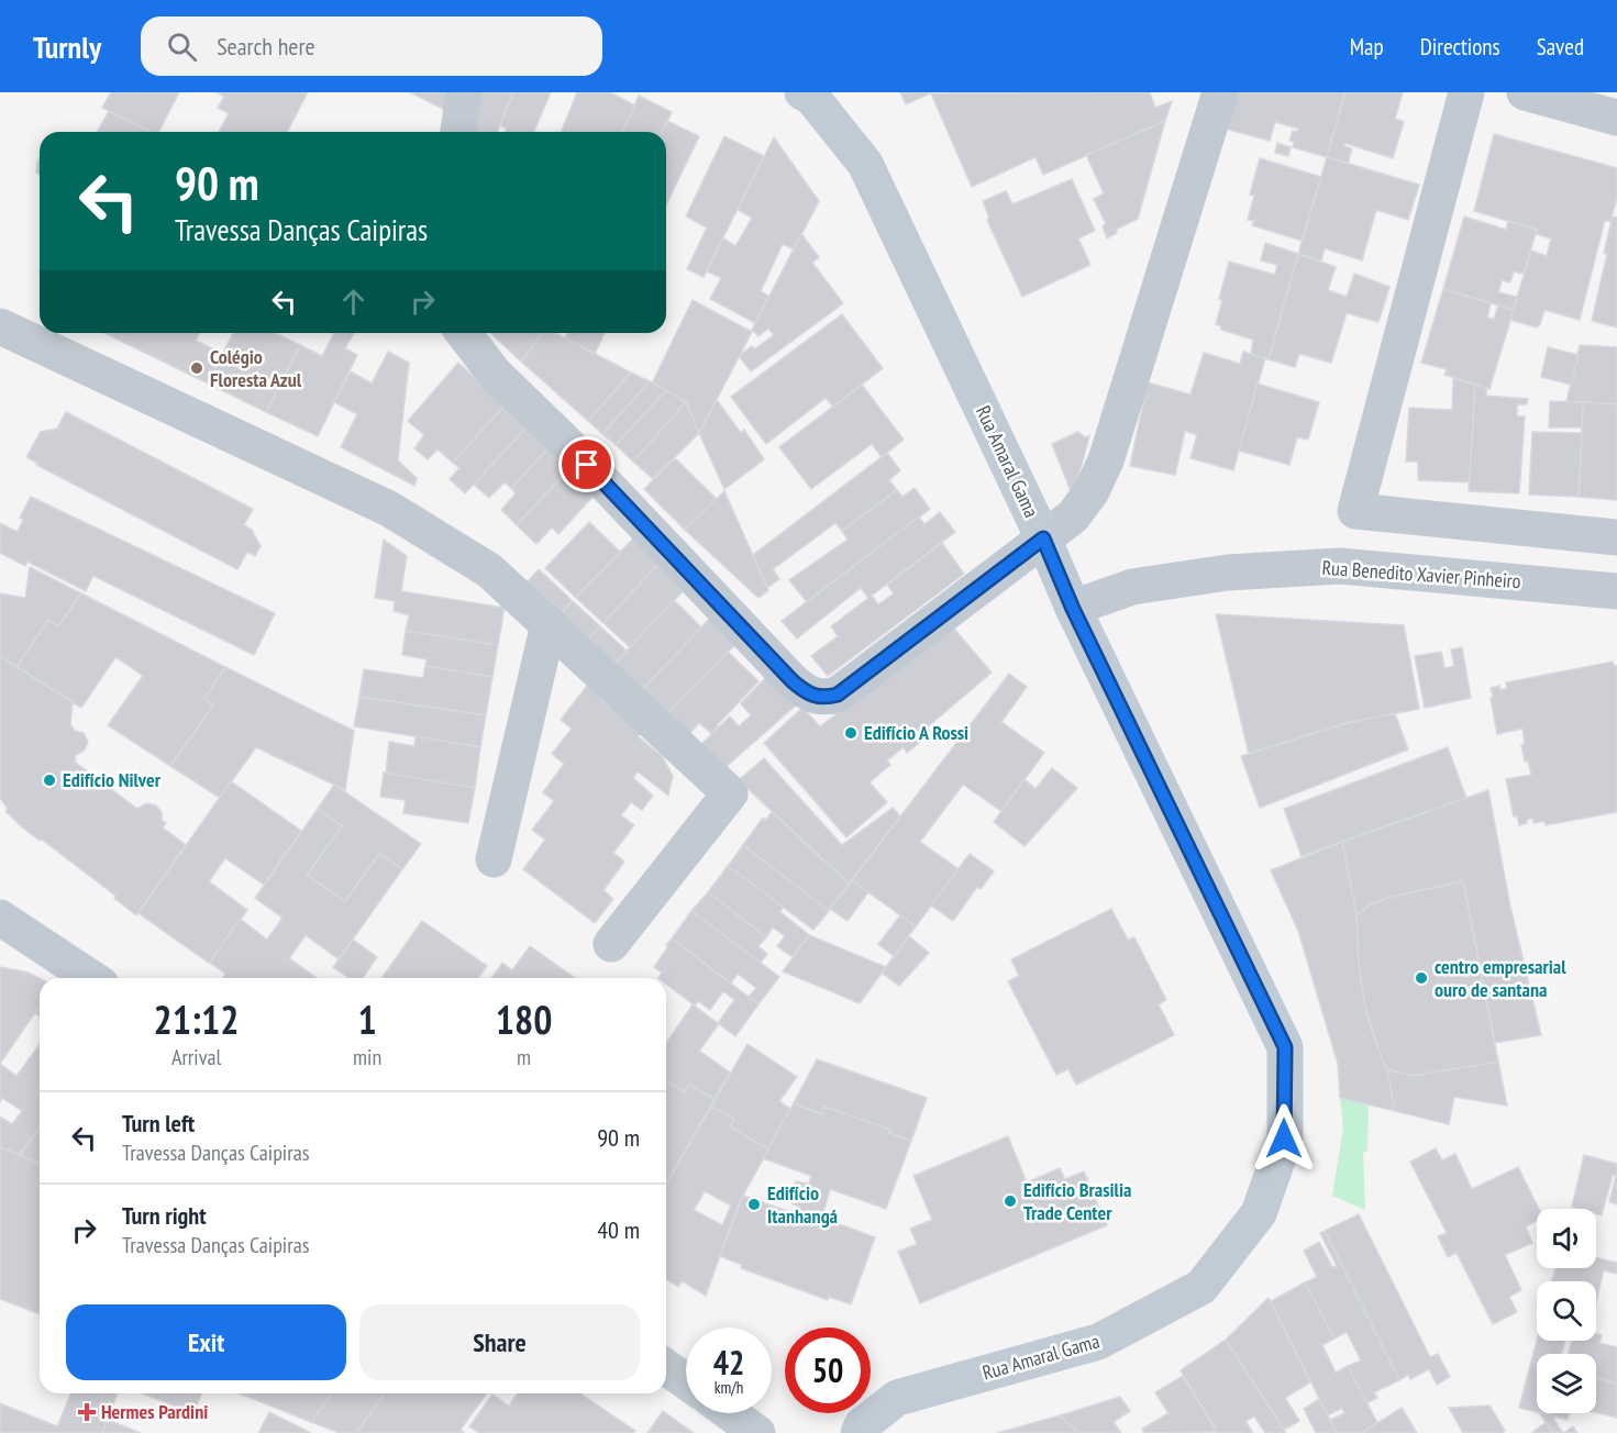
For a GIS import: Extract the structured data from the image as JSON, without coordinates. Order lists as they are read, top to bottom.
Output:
{
  "streets": {
    "main road": ["Rua Amaral Gama"],
    "street": ["Rua Benedito Xavier Pinheiro"]
  },
  "crossings": [
    ["Rua Amaral Gama", "Rua Benedito Xavier Pinheiro"]
  ],
  "places": {
    "other": [
      "Colégio Floresta Azul",
      "Edifício A Rossi",
      "Edifício Nilver",
      "centro empresarial ouro de santana",
      "Edifício Brasilia Trade Center",
      "Edifício Itanhangá"
    ],
    "health": ["Hermes Pardini"]
  },
  "page": {
    "header": "Turnly",
    "search": "Search here",
    "nav": ["Map", "Directions", "Saved"],
    "turn": ["90 m", "Travessa Danças Caipiras"],
    "eta": [
      "21:12",
      "Arrival",
      "1",
      "min",
      "180",
      "m"
    ],
    "list": [
      {
        "name": "Turn left",
        "note": "Travessa Danças Caipiras",
        "value": "90 m"
      },
      {
        "name": "Turn right",
        "note": "Travessa Danças Caipiras",
        "value": "40 m"
      }
    ],
    "buttons": ["Exit", "Share"],
    "speed": "42 km/h",
    "limit": "50"
  }
}
